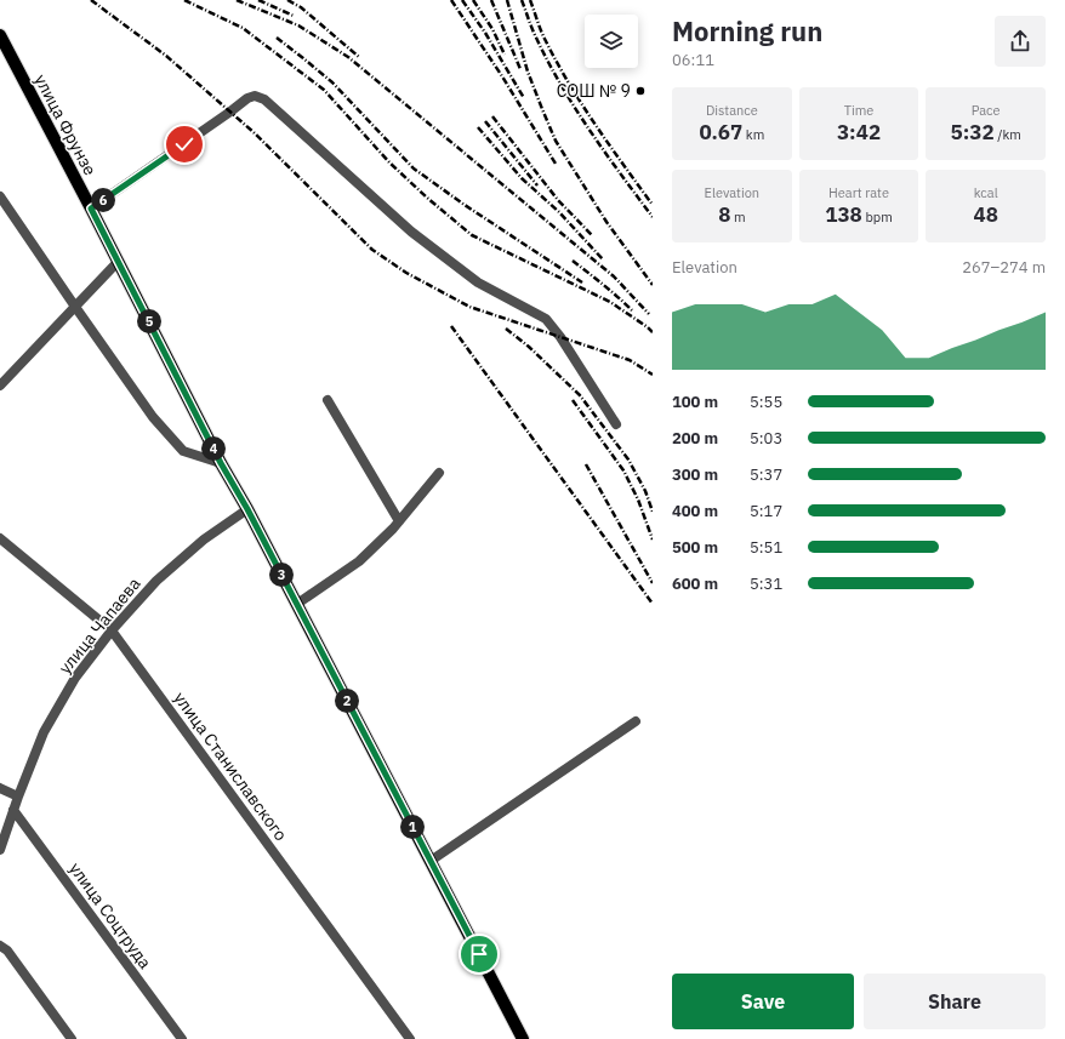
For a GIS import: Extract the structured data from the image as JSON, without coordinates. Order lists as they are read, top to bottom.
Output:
{
  "streets": {
    "main road": ["улица Фрунзе"],
    "street": ["улица Чапаева", "улица Станиславского", "улица Соцтруда"]
  },
  "crossings": [
    ["улица Фрунзе", "улица Чапаева"],
    ["улица Чапаева", "улица Станиславского"],
    ["улица Чапаева", "улица Соцтруда"]
  ],
  "places": ["СОШ № 9"],
  "page": {
    "heading": ["Morning run", "06:11"],
    "stats": [
      ["Distance", "0.67 km"],
      ["Time", "3:42"],
      ["Pace", "5:32 /km"],
      ["Elevation", "8 m"],
      ["Heart rate", "138 bpm"],
      ["kcal", "48"]
    ],
    "pins": [
      "6",
      "5",
      "4",
      "3",
      "2",
      "1"
    ],
    "chart": ["Elevation", "267–274 m"],
    "list": [
      {
        "name": "100 m",
        "note": "5:55"
      },
      {
        "name": "200 m",
        "note": "5:03"
      },
      {
        "name": "300 m",
        "note": "5:37"
      },
      {
        "name": "400 m",
        "note": "5:17"
      },
      {
        "name": "500 m",
        "note": "5:51"
      },
      {
        "name": "600 m",
        "note": "5:31"
      }
    ],
    "buttons": ["Save", "Share"]
  }
}
